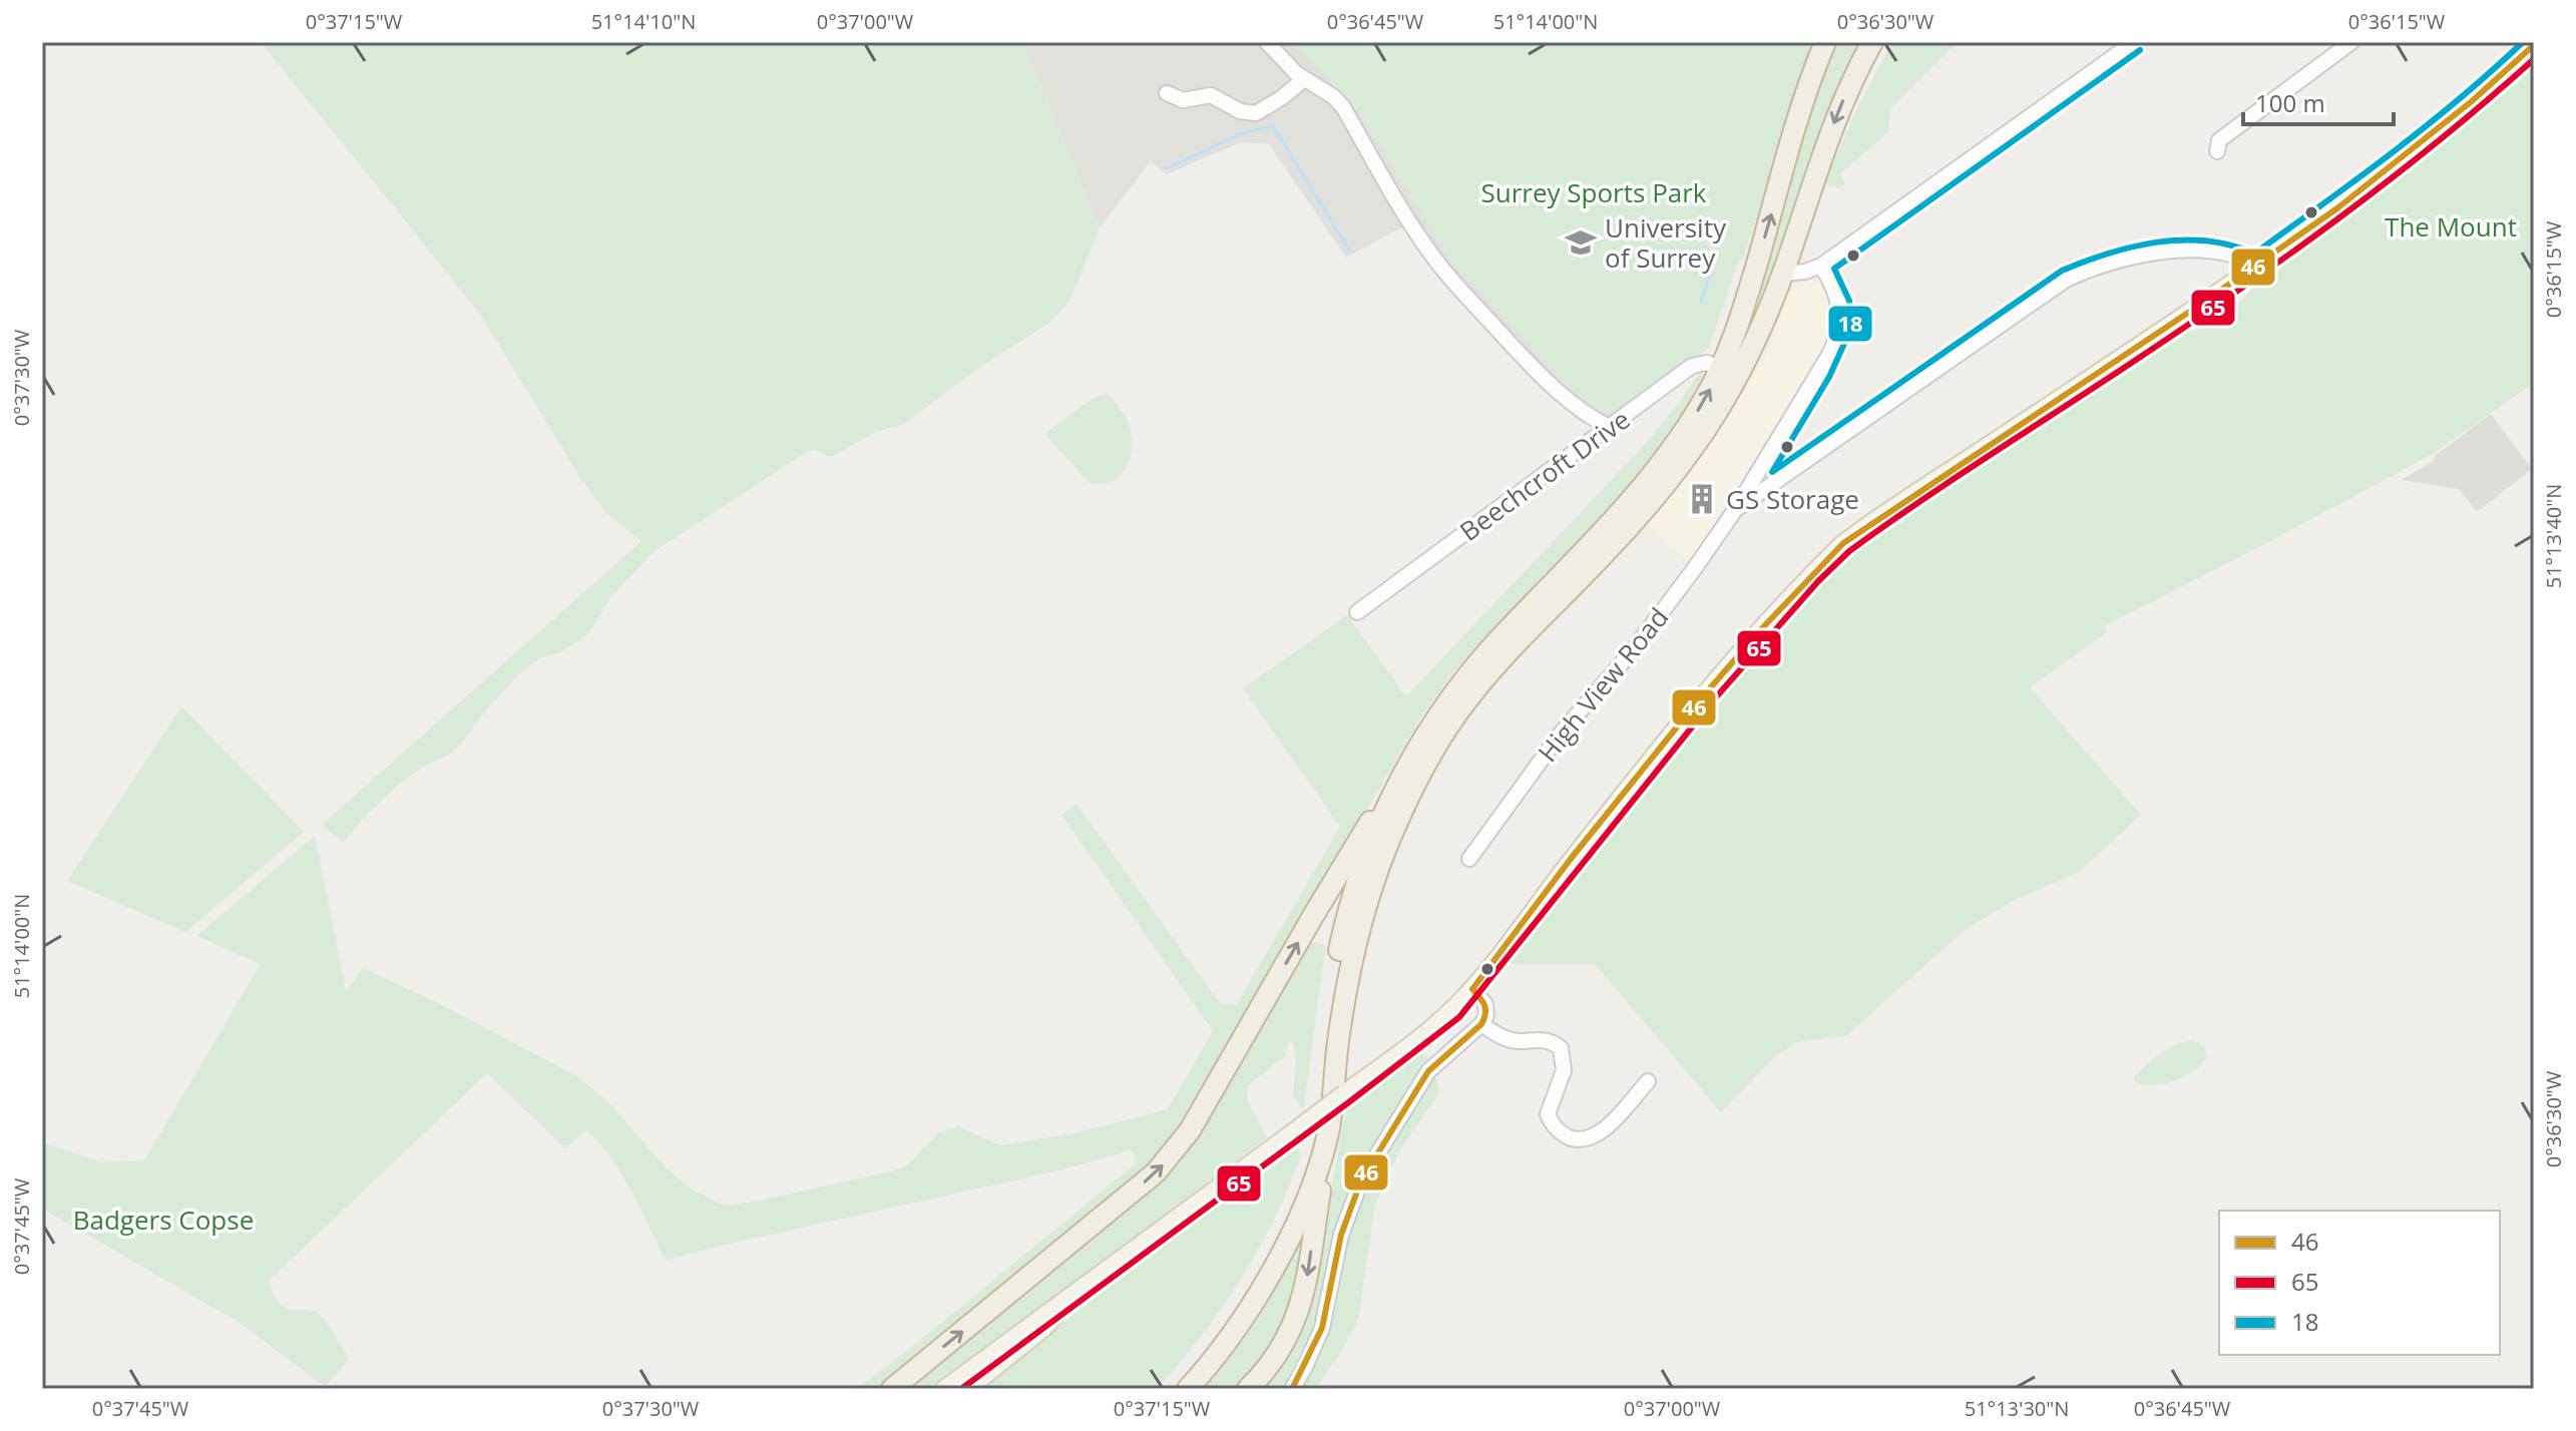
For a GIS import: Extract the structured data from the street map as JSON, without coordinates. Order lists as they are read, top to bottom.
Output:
{
  "streets": {
    "street": ["Beechcroft Drive", "High View Road"]
  },
  "parks": ["Surrey Sports Park", "The Mount", "Badgers Copse"],
  "places": {
    "school or university": ["University of Surrey"],
    "building": ["GS Storage"]
  },
  "lines": ["transit line 18", "transit line 46", "transit line 65"],
  "legend": ["46", "65", "18"],
  "scale_bar": "100 m",
  "coordinates": [
    "0°37'15\"W",
    "51°14'10\"N",
    "0°37'00\"W",
    "0°36'45\"W",
    "51°14'00\"N",
    "0°36'30\"W",
    "0°36'15\"W",
    "0°37'30\"W",
    "51°13'40\"N",
    "0°37'45\"W",
    "51°13'30\"N"
  ]
}
